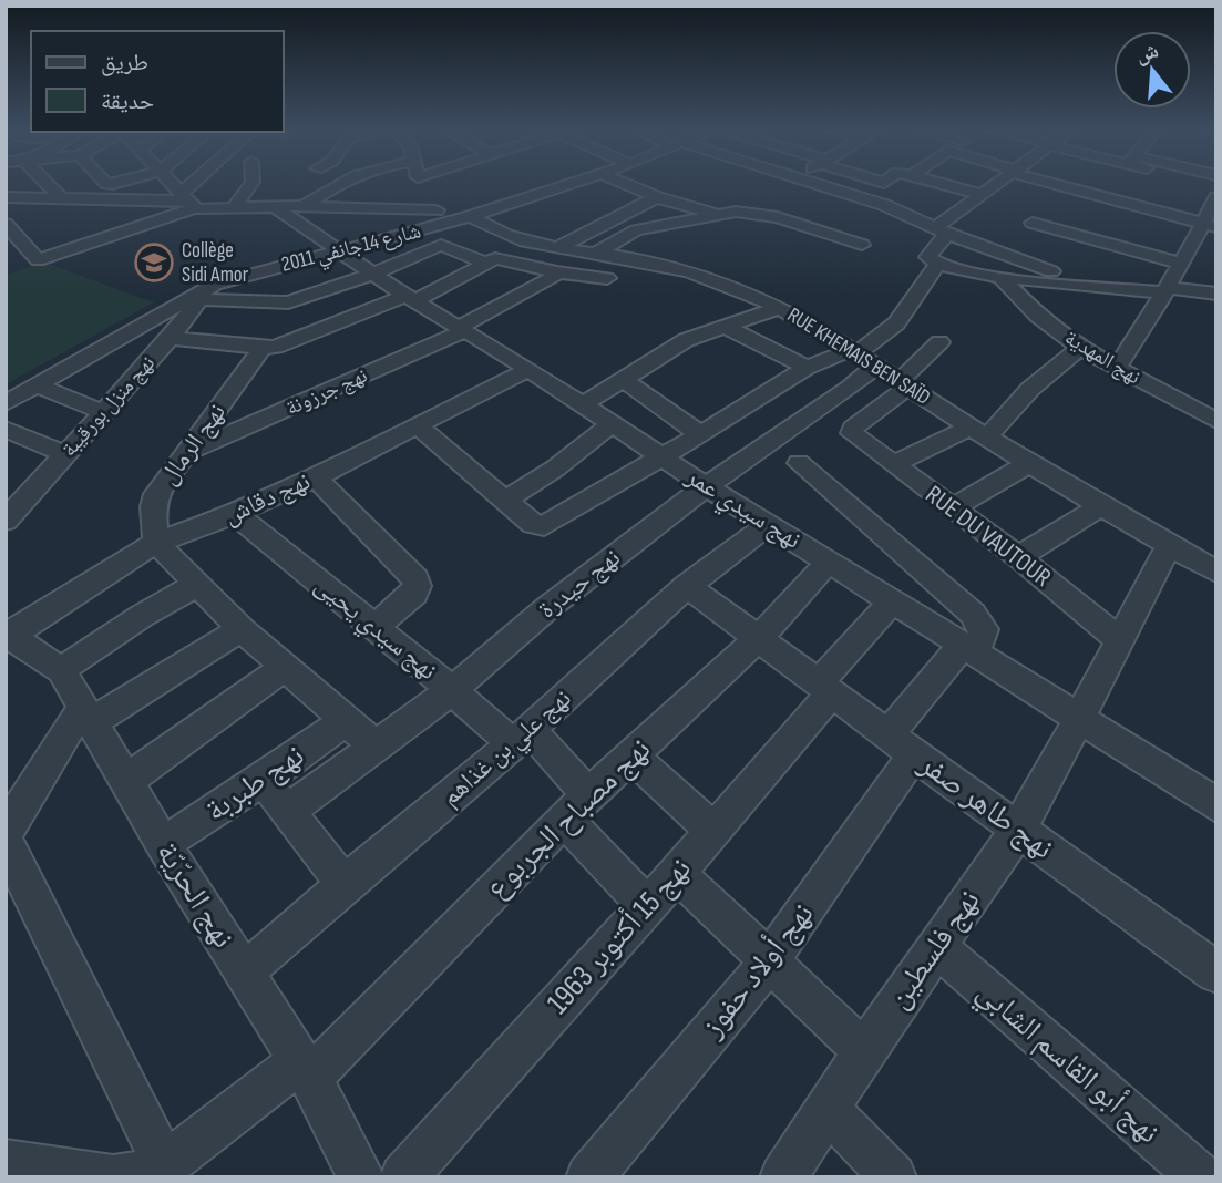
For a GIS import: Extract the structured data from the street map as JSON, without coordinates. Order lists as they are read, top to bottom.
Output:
{
  "streets": {
    "street": [
      "شارع 14جانفي 2011",
      "RUE KHEMAIS BEN SAÏD",
      "نهج المهدية",
      "نهج جرزونة",
      "نهج منزل بورقيبة",
      "نهج الرمال",
      "نهج دقاش",
      "نهج سيدي عمر",
      "RUE DU VAUTOUR",
      "نهج حيدرة",
      "نهج سيدي يحيى",
      "نهج علي بن غذاهم",
      "نهج طبربة",
      "نهج طاهر صفر",
      "نهج مصباح الجربوع",
      "نهج الحرّيّة",
      "نهج 15 أكتوبر 1963",
      "نهج فلسطين",
      "نهج أولاد حفوز",
      "نهج أبو القاسم الشابي"
    ]
  },
  "crossings": [
    ["شارع 14جانفي 2011", "RUE KHEMAIS BEN SAÏD"],
    ["شارع 14جانفي 2011", "نهج منزل بورقيبة"],
    ["شارع 14جانفي 2011", "نهج سيدي عمر"],
    ["RUE KHEMAIS BEN SAÏD", "RUE DU VAUTOUR"],
    ["RUE KHEMAIS BEN SAÏD", "نهج حيدرة"],
    ["RUE KHEMAIS BEN SAÏD", "نهج فلسطين"],
    ["نهج جرزونة", "نهج الرمال"],
    ["نهج جرزونة", "نهج سيدي عمر"],
    ["نهج الرمال", "نهج دقاش"],
    ["نهج دقاش", "نهج سيدي عمر"],
    ["نهج دقاش", "نهج سيدي يحيى"],
    ["نهج دقاش", "نهج الحرّيّة"],
    ["نهج سيدي عمر", "نهج حيدرة"],
    ["نهج سيدي عمر", "نهج علي بن غذاهم"],
    ["نهج سيدي عمر", "نهج مصباح الجربوع"],
    ["نهج سيدي عمر", "نهج 15 أكتوبر 1963"],
    ["نهج سيدي عمر", "نهج فلسطين"],
    ["نهج سيدي عمر", "نهج أولاد حفوز"],
    ["RUE DU VAUTOUR", "نهج فلسطين"],
    ["نهج حيدرة", "نهج سيدي يحيى"],
    ["نهج سيدي يحيى", "نهج علي بن غذاهم"],
    ["نهج سيدي يحيى", "نهج مصباح الجربوع"],
    ["نهج سيدي يحيى", "نهج 15 أكتوبر 1963"],
    ["نهج علي بن غذاهم", "نهج طاهر صفر"],
    ["نهج علي بن غذاهم", "نهج الحرّيّة"],
    ["نهج طبربة", "نهج الحرّيّة"],
    ["نهج طاهر صفر", "نهج مصباح الجربوع"],
    ["نهج طاهر صفر", "نهج 15 أكتوبر 1963"],
    ["نهج طاهر صفر", "نهج فلسطين"],
    ["نهج طاهر صفر", "نهج أولاد حفوز"],
    ["نهج مصباح الجربوع", "نهج الحرّيّة"],
    ["نهج فلسطين", "نهج أبو القاسم الشابي"]
  ],
  "places": {
    "school or university": ["Collège Sidi Amor"]
  },
  "legend": ["طريق", "حديقة"],
  "north": "top"
}
